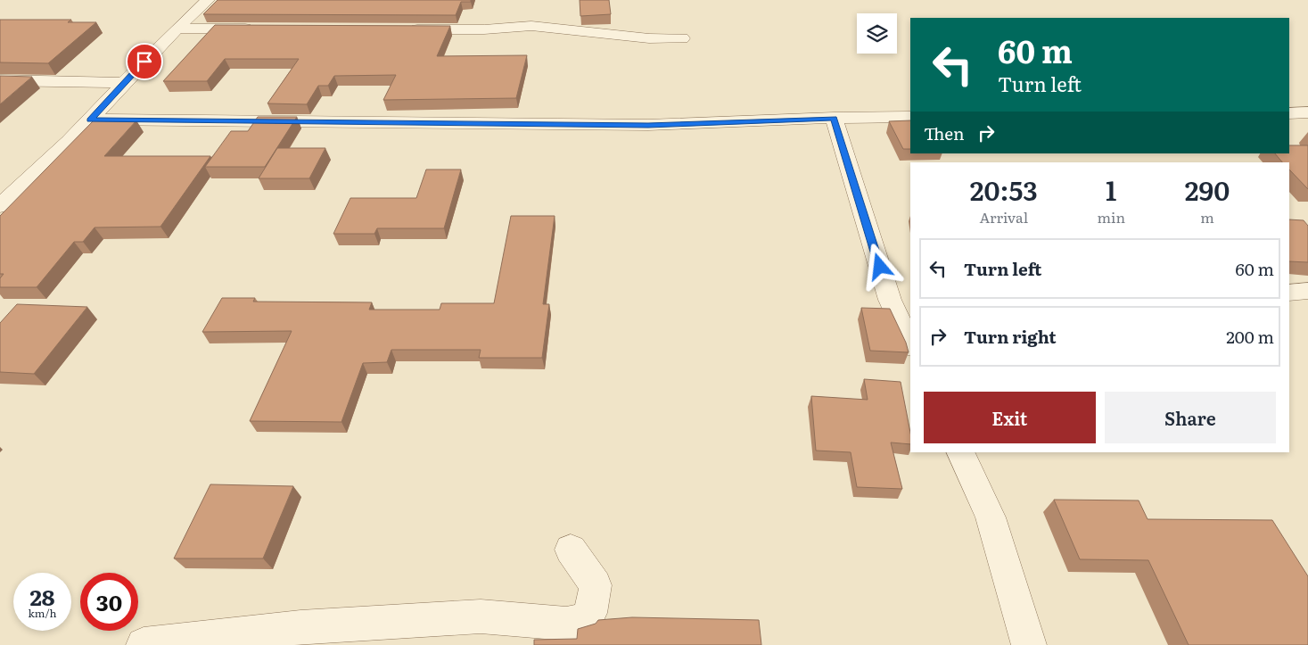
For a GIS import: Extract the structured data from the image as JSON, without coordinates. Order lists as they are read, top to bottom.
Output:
{
  "page": {
    "turn": ["60 m", "Turn left"],
    "then": "Then",
    "eta": [
      "20:53",
      "Arrival",
      "1",
      "min",
      "290",
      "m"
    ],
    "list": [
      {
        "name": "Turn left",
        "value": "60 m"
      },
      {
        "name": "Turn right",
        "value": "200 m"
      }
    ],
    "buttons": ["Exit", "Share"],
    "speed": "28 km/h",
    "limit": "30"
  }
}
